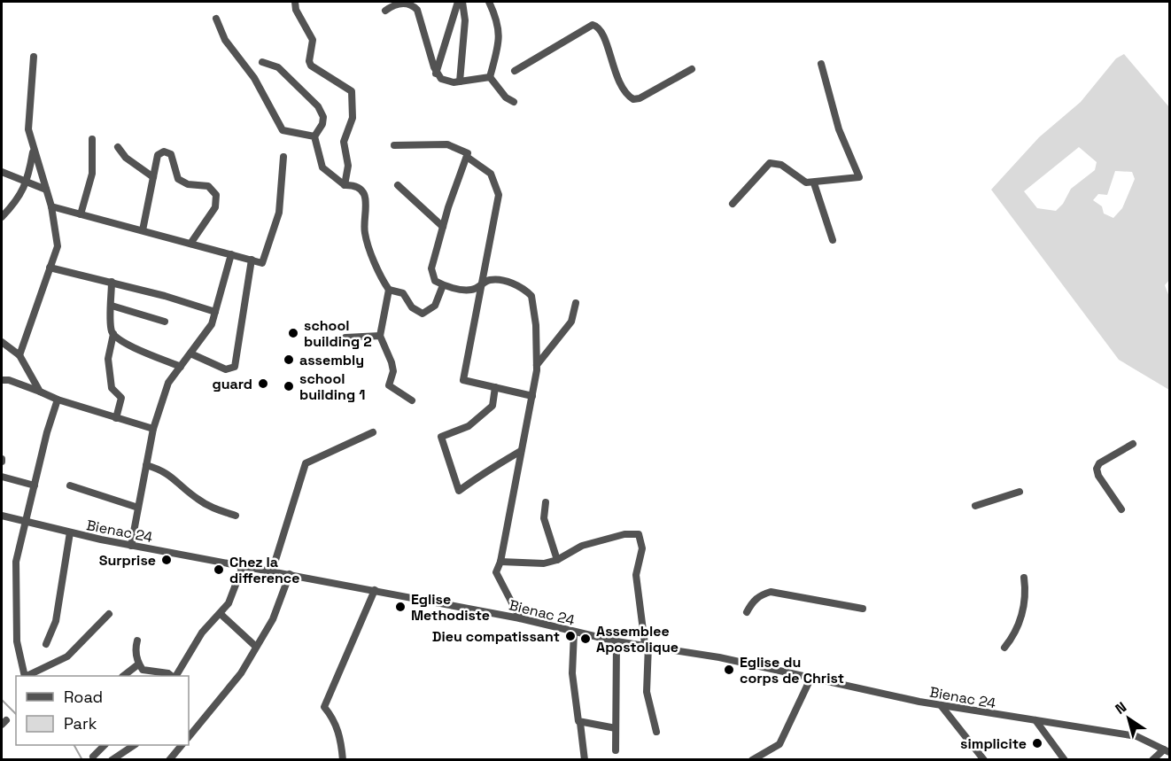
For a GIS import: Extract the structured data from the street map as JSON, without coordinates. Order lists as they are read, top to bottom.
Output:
{
  "streets": {
    "street": ["Bienac 24"]
  },
  "places": [
    "school building 2",
    "assembly",
    "guard",
    "school building 1",
    "Surprise",
    "Chez la difference",
    "Eglise Methodiste",
    "Dieu compatissant",
    "Assemblee Apostolique",
    "Eglise du corps de Christ",
    "simplicite"
  ],
  "legend": ["Road", "Park"],
  "north": "top left"
}
